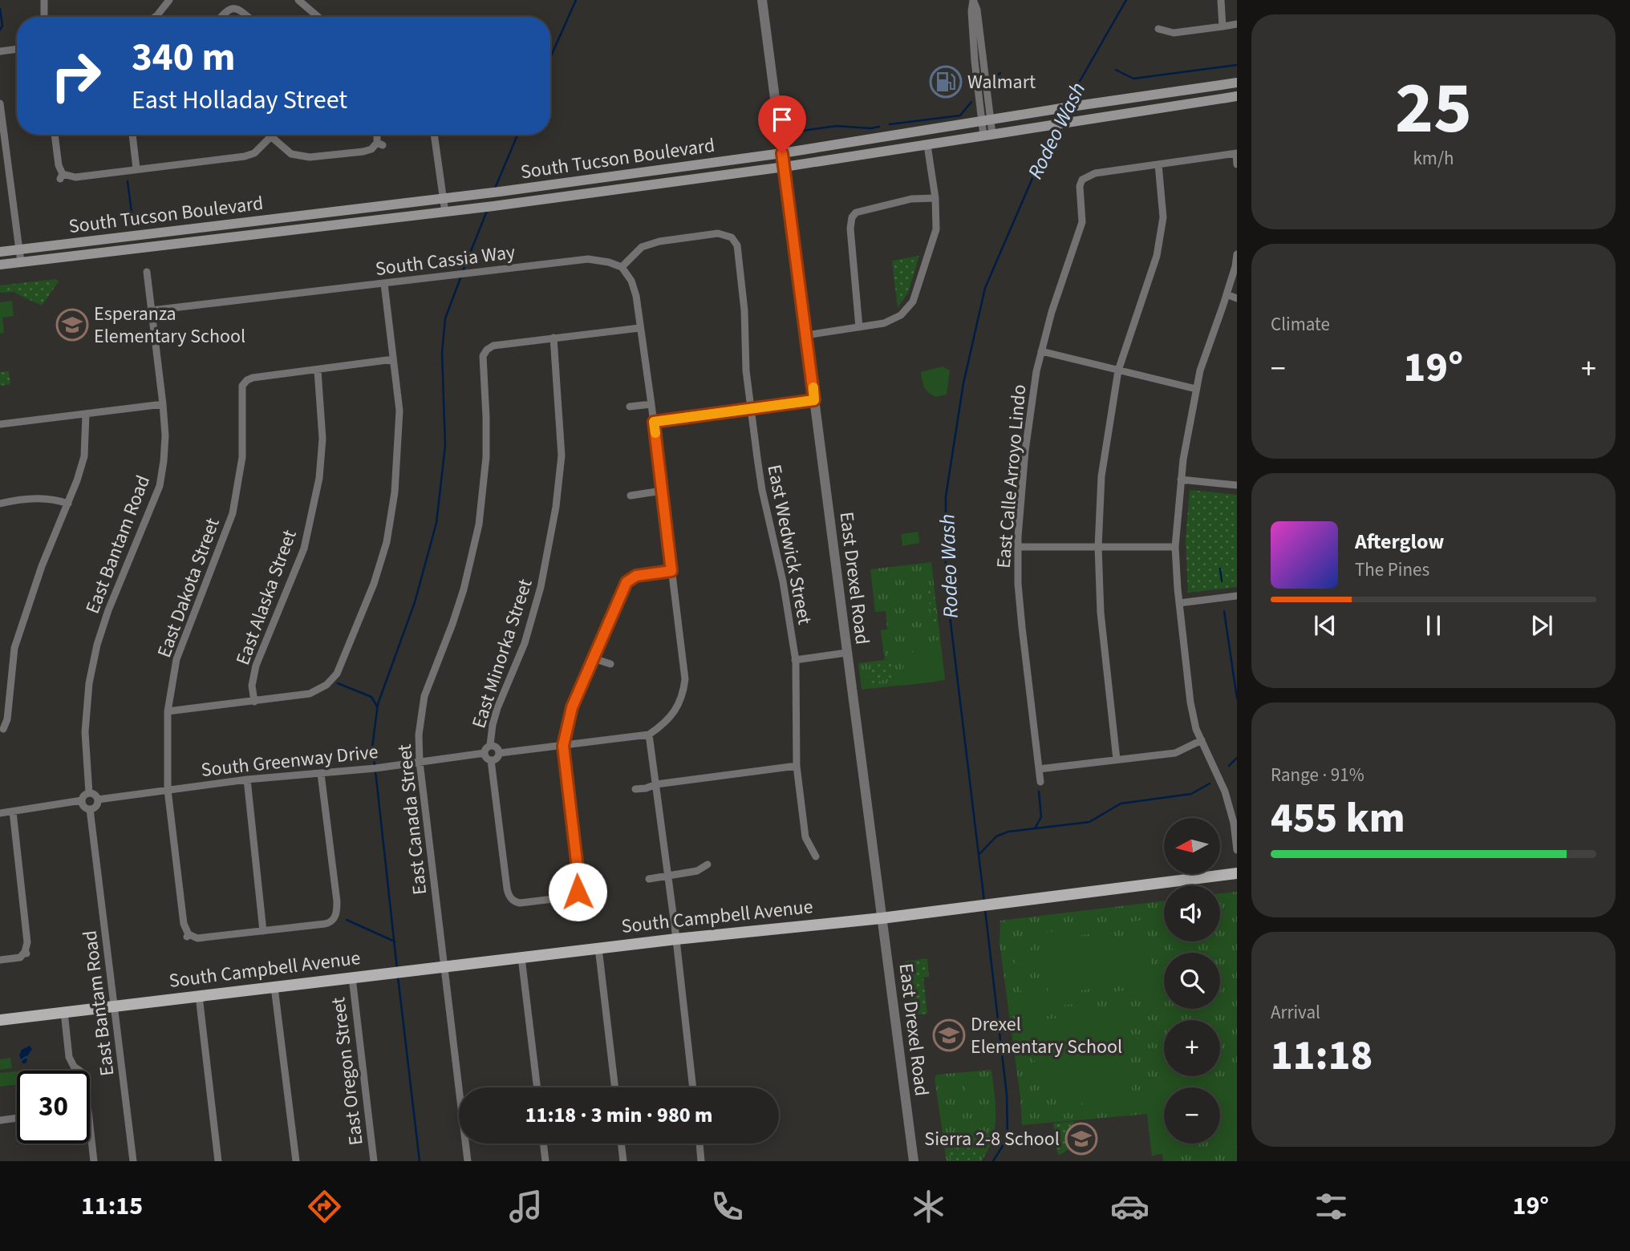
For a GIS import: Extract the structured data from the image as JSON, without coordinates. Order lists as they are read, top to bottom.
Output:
{
  "streets": {
    "main road": ["South Tucson Boulevard", "South Campbell Avenue"],
    "street": [
      "South Cassia Way",
      "East Calle Arroyo Lindo",
      "East Bantam Road",
      "East Wedwick Street",
      "East Drexel Road",
      "East Dakota Street",
      "East Alaska Street",
      "East Minorka Street",
      "South Greenway Drive",
      "East Canada Street",
      "East Oregon Street"
    ]
  },
  "crossings": [
    ["South Tucson Boulevard", "East Drexel Road"],
    ["South Cassia Way", "East Bantam Road"],
    ["South Cassia Way", "East Wedwick Street"],
    ["East Bantam Road", "South Greenway Drive"],
    ["East Bantam Road", "South Campbell Avenue"],
    ["East Drexel Road", "South Campbell Avenue"],
    ["East Dakota Street", "East Alaska Street"],
    ["East Dakota Street", "South Greenway Drive"],
    ["East Minorka Street", "South Greenway Drive"],
    ["East Minorka Street", "East Canada Street"],
    ["South Greenway Drive", "East Canada Street"],
    ["East Canada Street", "South Campbell Avenue"],
    ["South Campbell Avenue", "East Oregon Street"]
  ],
  "water": ["Rodeo Wash"],
  "places": {
    "fuel station": ["Walmart"],
    "school or university": ["Esperanza Elementary School", "Drexel Elementary School", "Sierra 2-8 School"]
  },
  "north": "left",
  "page": {
    "tile": [
      ["25", "km/h"],
      "Climate",
      ["Range · 91%", "455 km"],
      ["Arrival", "11:18"]
    ],
    "turn": ["340 m", "East Holladay Street"],
    "heat": ["−", "19°", "+"],
    "song": ["Afterglow", "The Pines"],
    "map_buttons": ["+", "−"],
    "limit": "30",
    "trip": "11:18 · 3 min · 980 m",
    "tabs": ["11:15", "19°"]
  }
}
